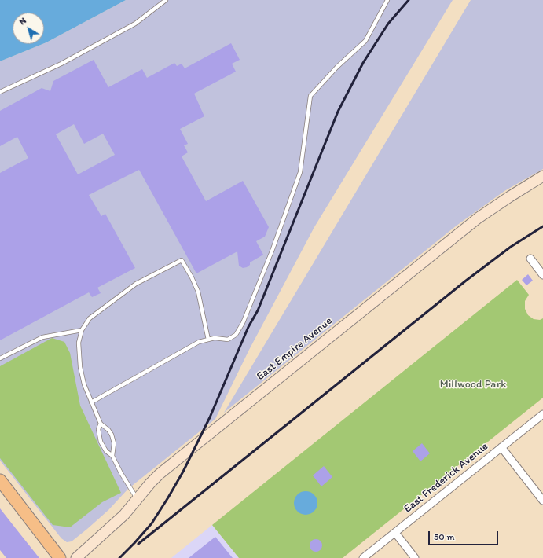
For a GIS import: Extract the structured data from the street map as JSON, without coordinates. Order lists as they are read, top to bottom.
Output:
{
  "streets": {
    "street": ["East Empire Avenue", "East Frederick Avenue"]
  },
  "parks": ["Millwood Park"],
  "scale_bar": "50 m",
  "north": "top left"
}
